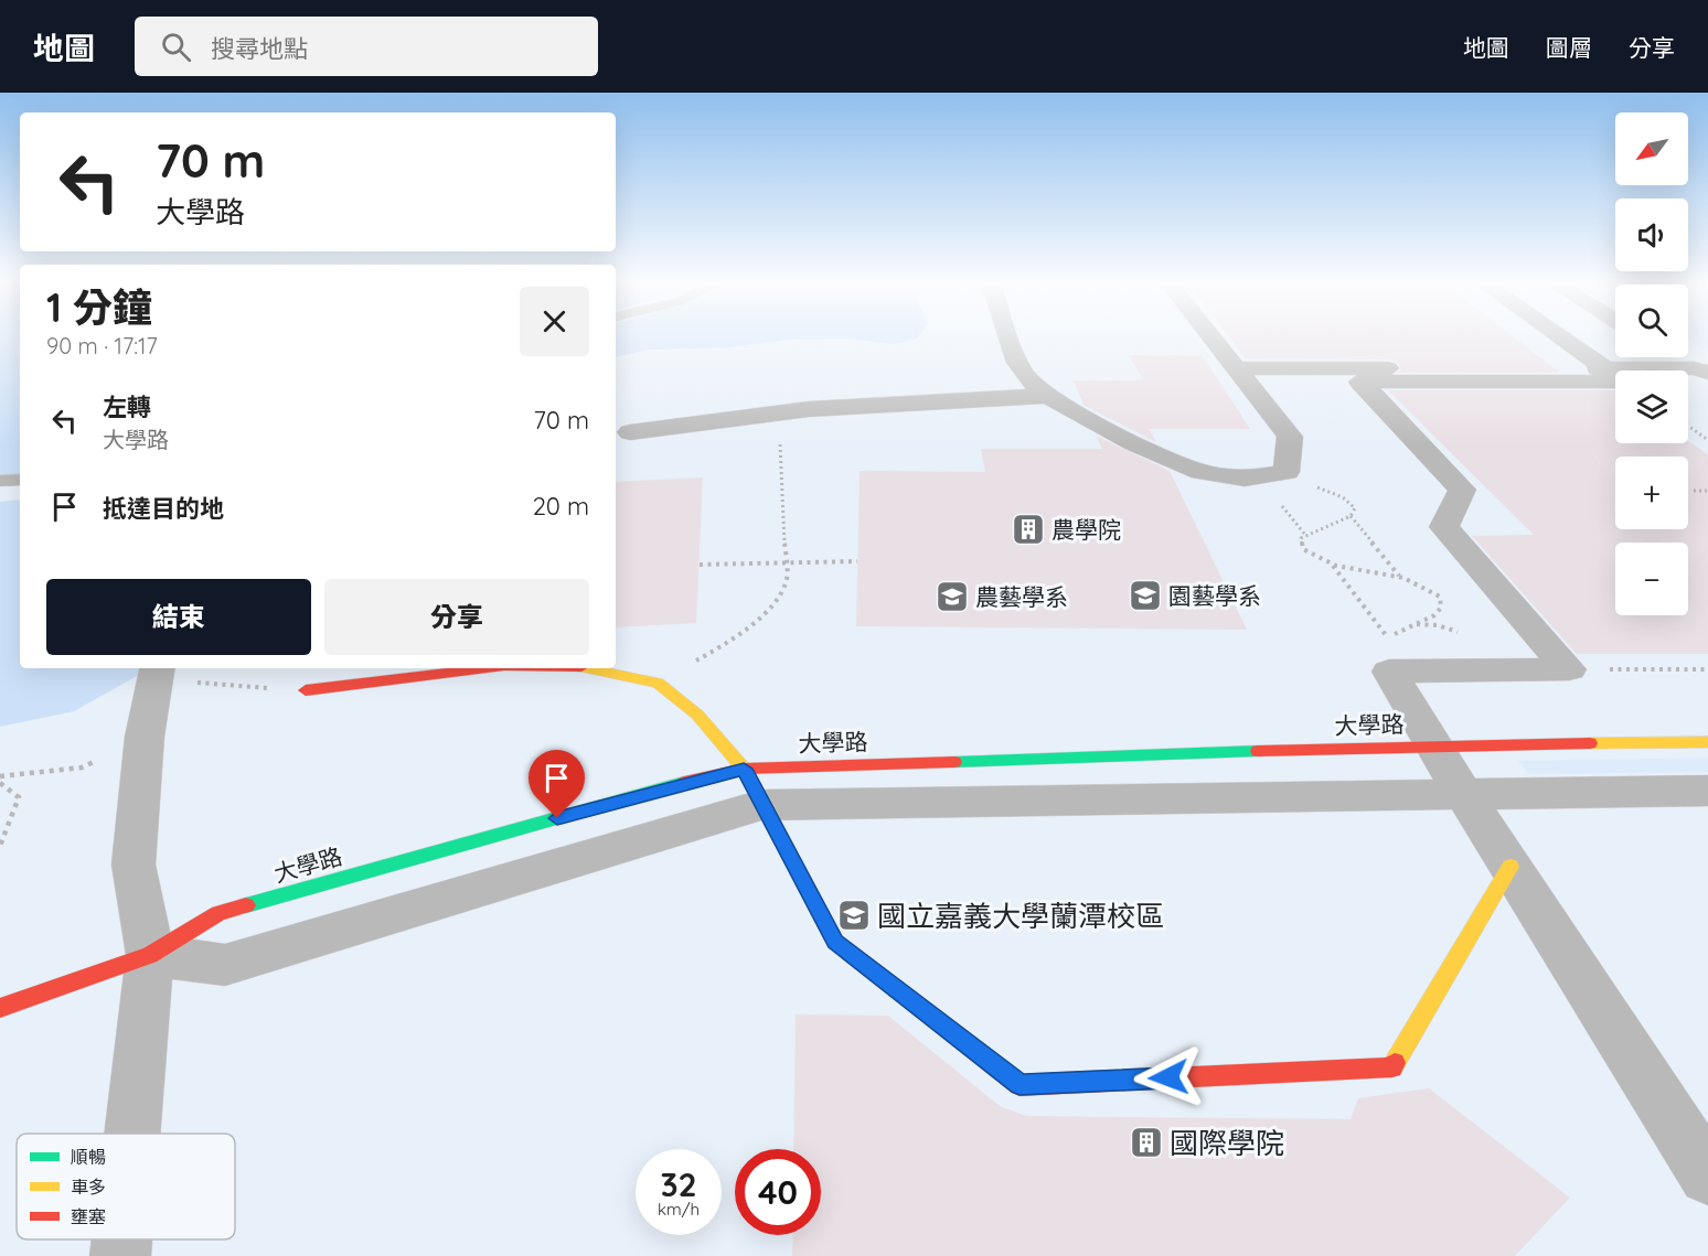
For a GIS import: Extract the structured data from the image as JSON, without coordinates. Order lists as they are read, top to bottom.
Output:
{
  "streets": {
    "street": ["大學路"]
  },
  "places": {
    "building": ["農學院", "國際學院"],
    "school or university": ["園藝學系", "農藝學系", "國立嘉義大學蘭潭校區"]
  },
  "legend": ["順暢", "車多", "壅塞"],
  "north": "bottom left",
  "page": {
    "header": "地圖",
    "search": "搜尋地點",
    "nav": ["地圖", "圖層", "分享"],
    "map_buttons": ["+", "−"],
    "turn": ["70 m", "大學路"],
    "heading": ["1 分鐘", "90 m · 17:17"],
    "list": [
      {
        "name": "左轉",
        "note": "大學路",
        "value": "70 m"
      },
      {
        "name": "抵達目的地",
        "value": "20 m"
      }
    ],
    "buttons": ["結束", "分享"],
    "speed": "32 km/h",
    "limit": "40"
  }
}
